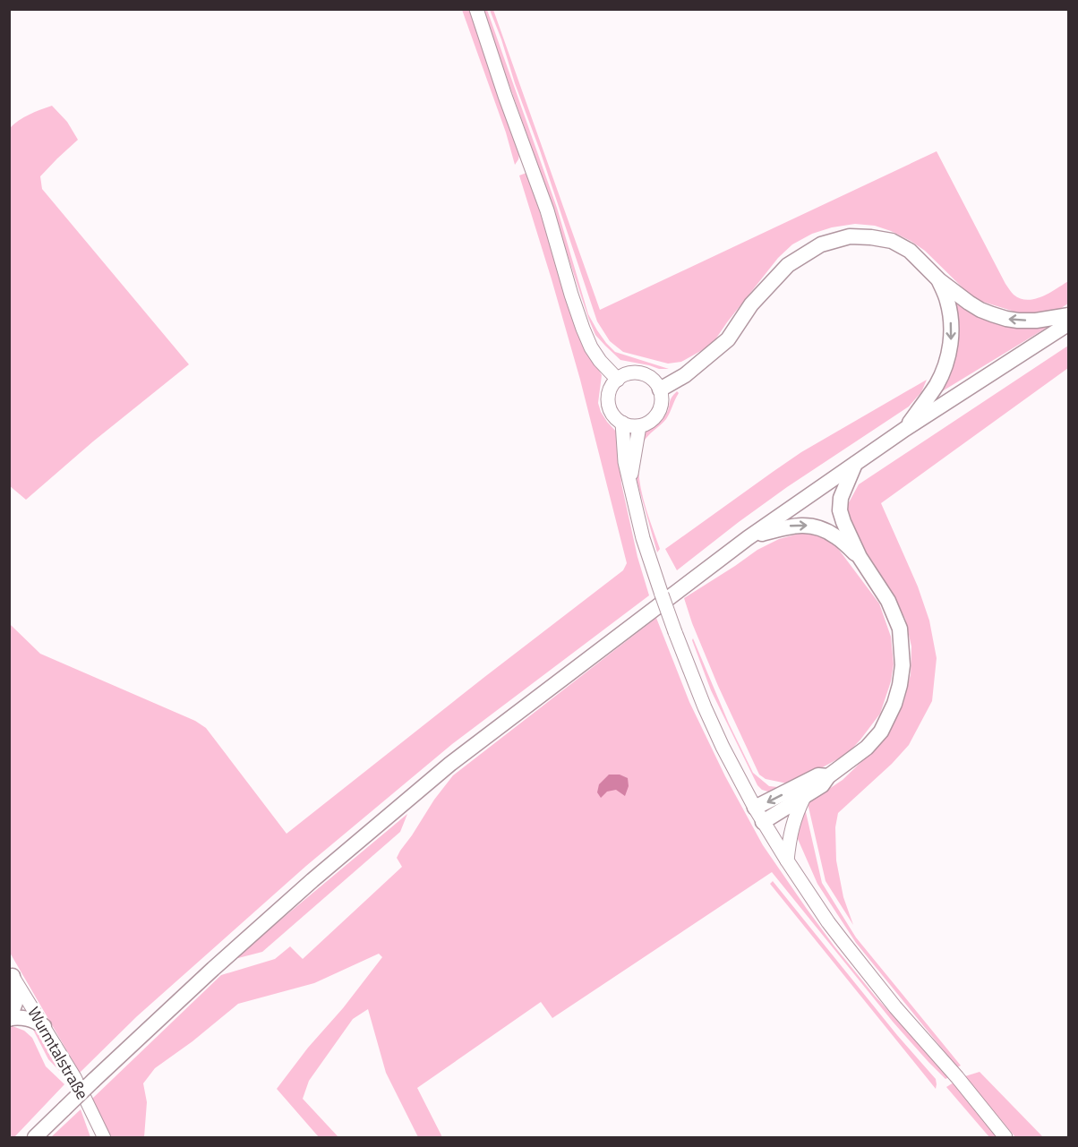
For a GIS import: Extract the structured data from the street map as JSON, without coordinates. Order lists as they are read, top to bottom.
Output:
{
  "streets": {
    "street": ["Wurmtalstraße"]
  }
}
